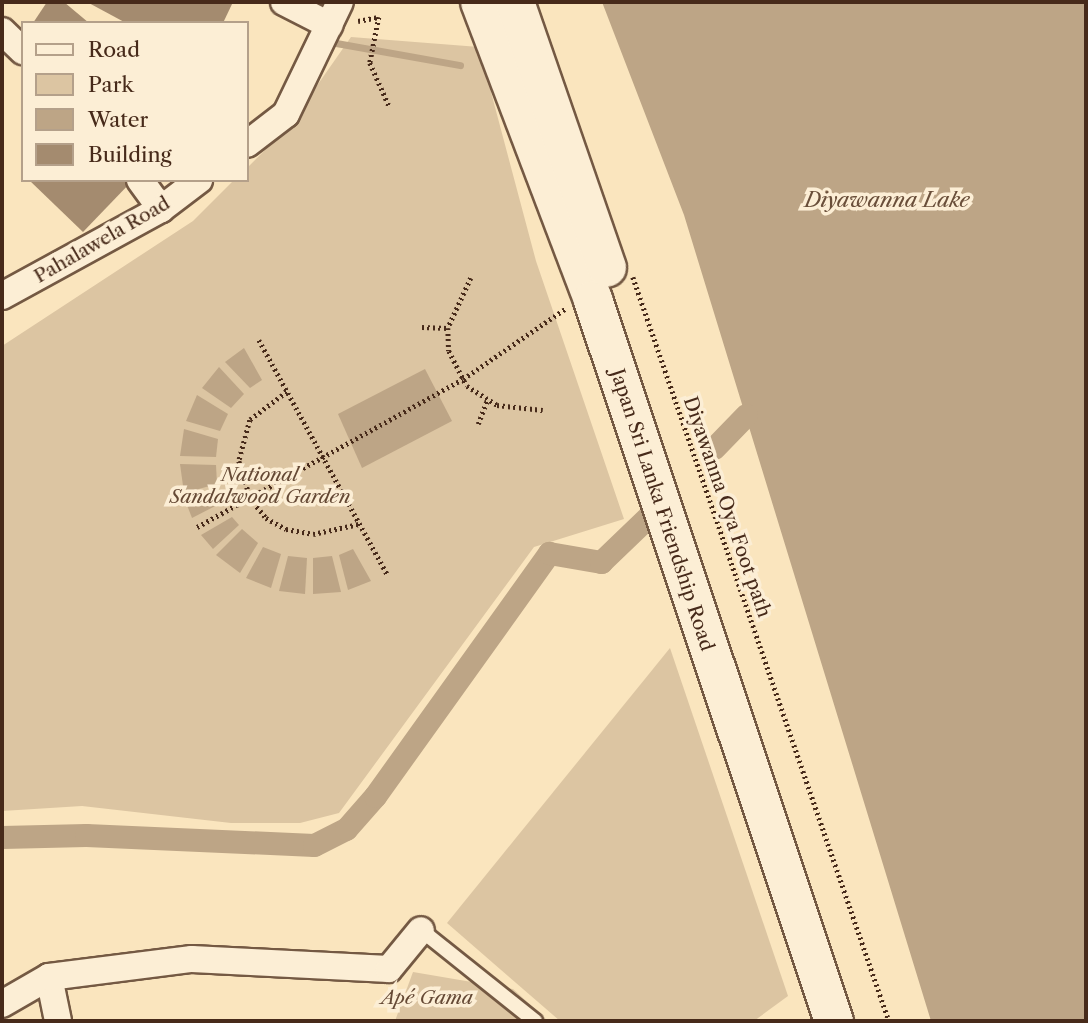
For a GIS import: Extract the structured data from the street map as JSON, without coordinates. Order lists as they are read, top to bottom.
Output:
{
  "streets": {
    "main road": ["Japan Sri Lanka Friendship Road"],
    "street": ["Pahalawela Road"],
    "path": ["Diyawanna Oya Foot path"]
  },
  "water": ["Diyawanna Lake"],
  "parks": ["National Sandalwood Garden", "Apé Gama"],
  "legend": [
    "Road",
    "Park",
    "Water",
    "Building"
  ]
}
